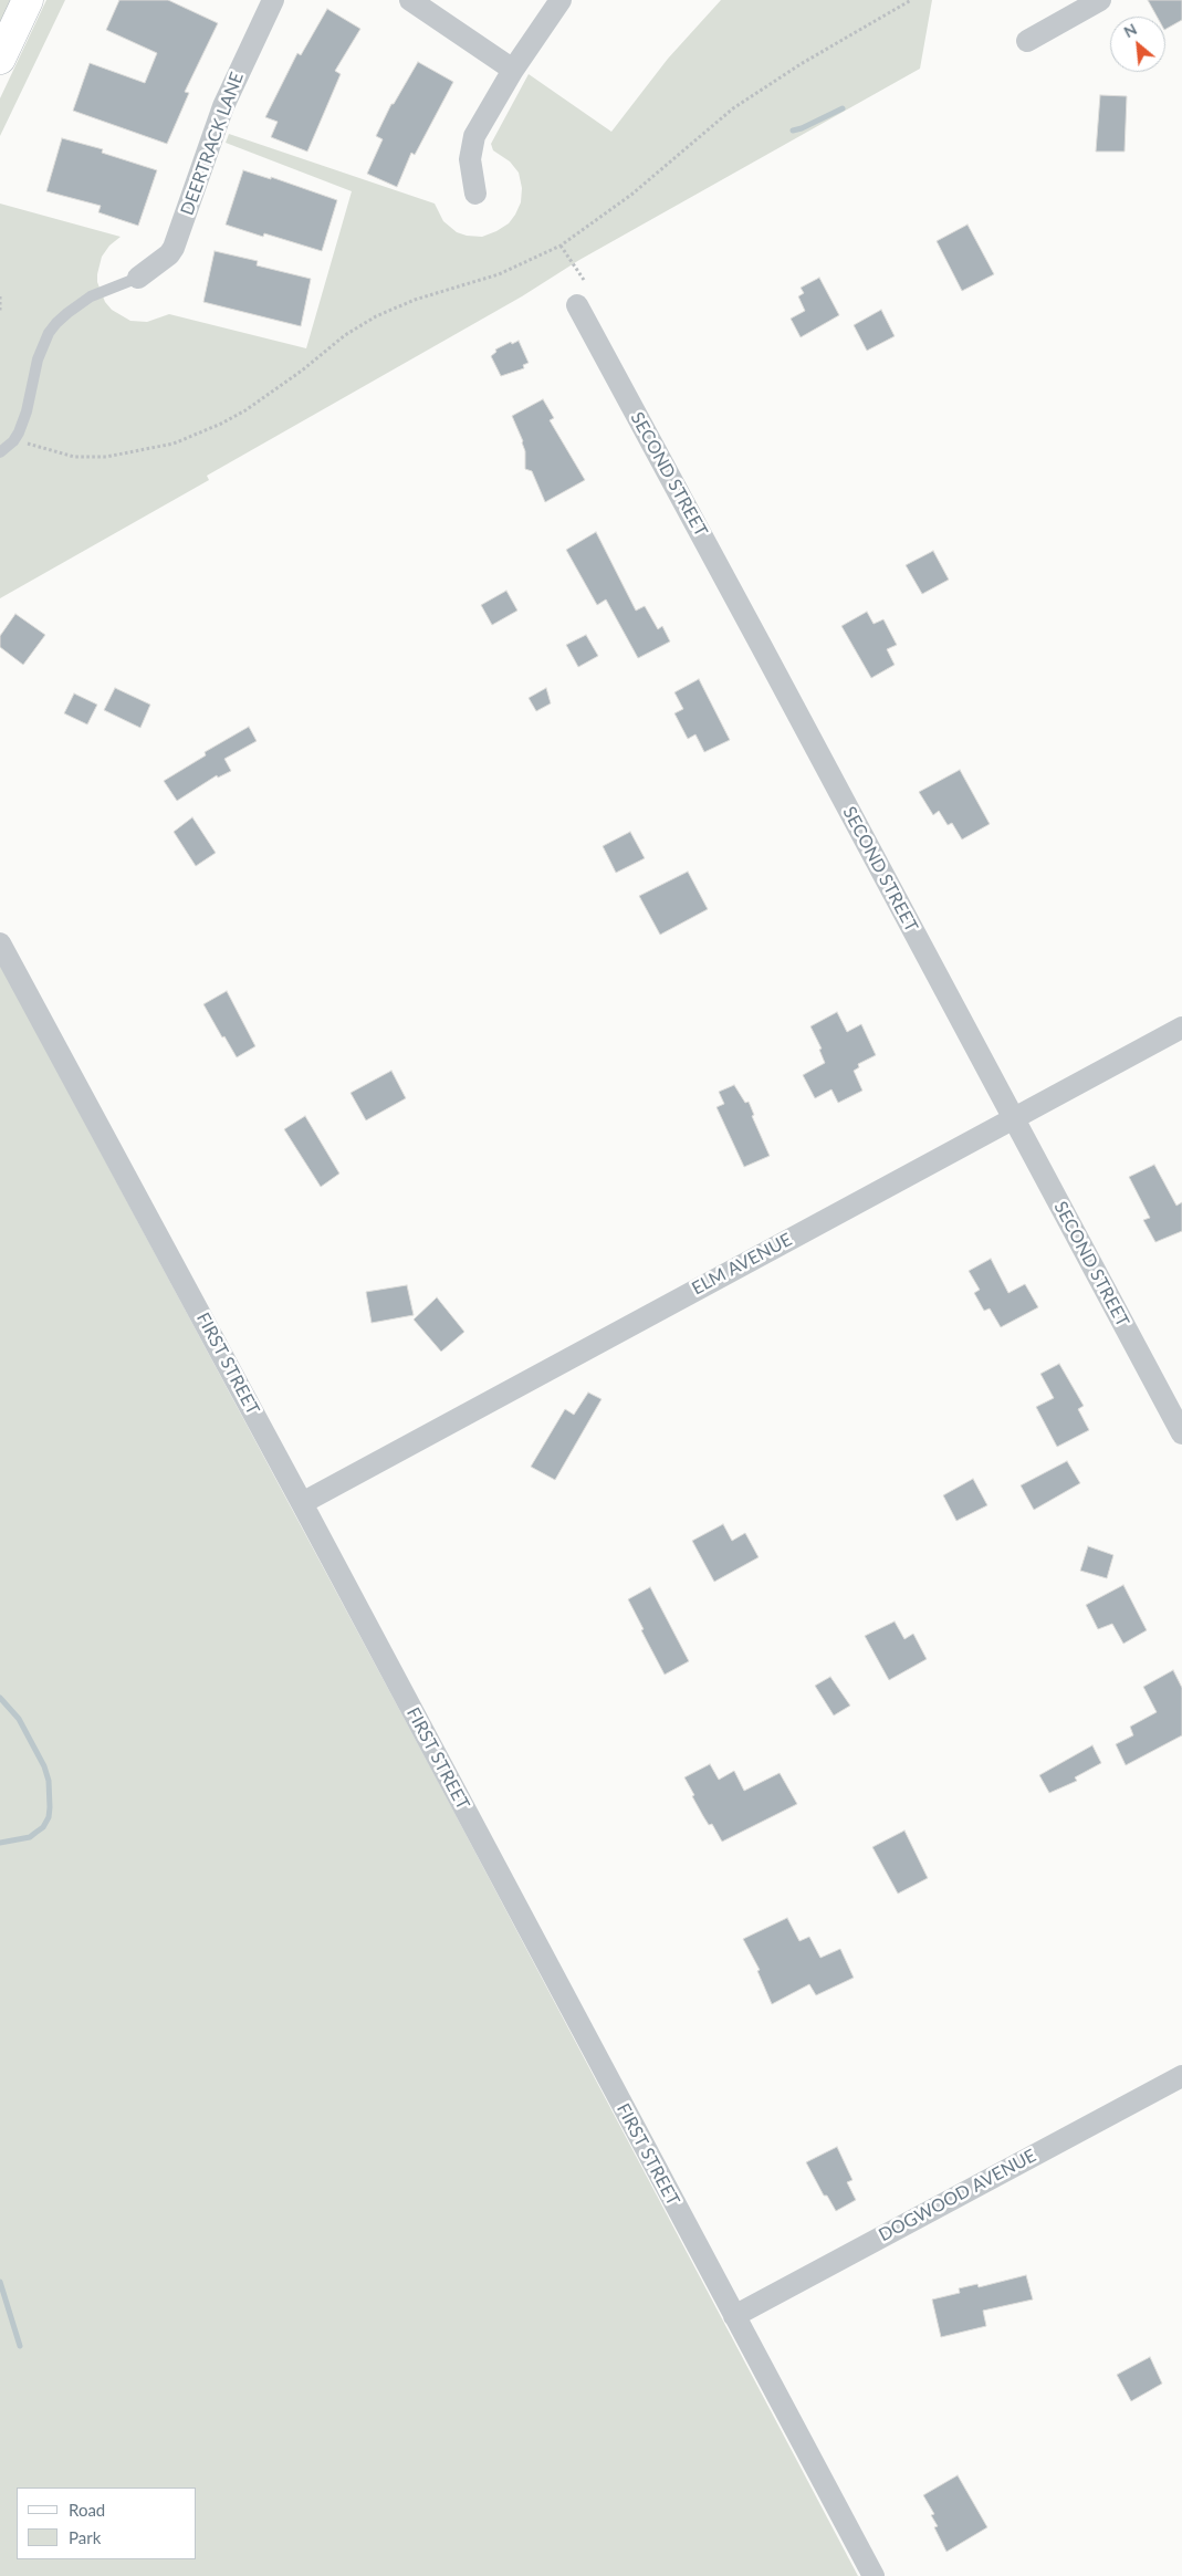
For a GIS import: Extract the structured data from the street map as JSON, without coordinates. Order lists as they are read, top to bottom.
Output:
{
  "streets": {
    "street": [
      "DEERTRACK LANE",
      "SECOND STREET",
      "ELM AVENUE",
      "FIRST STREET",
      "DOGWOOD AVENUE"
    ]
  },
  "crossings": [
    ["SECOND STREET", "ELM AVENUE"],
    ["ELM AVENUE", "FIRST STREET"],
    ["FIRST STREET", "DOGWOOD AVENUE"]
  ],
  "legend": ["Road", "Park"],
  "north": "top left"
}
